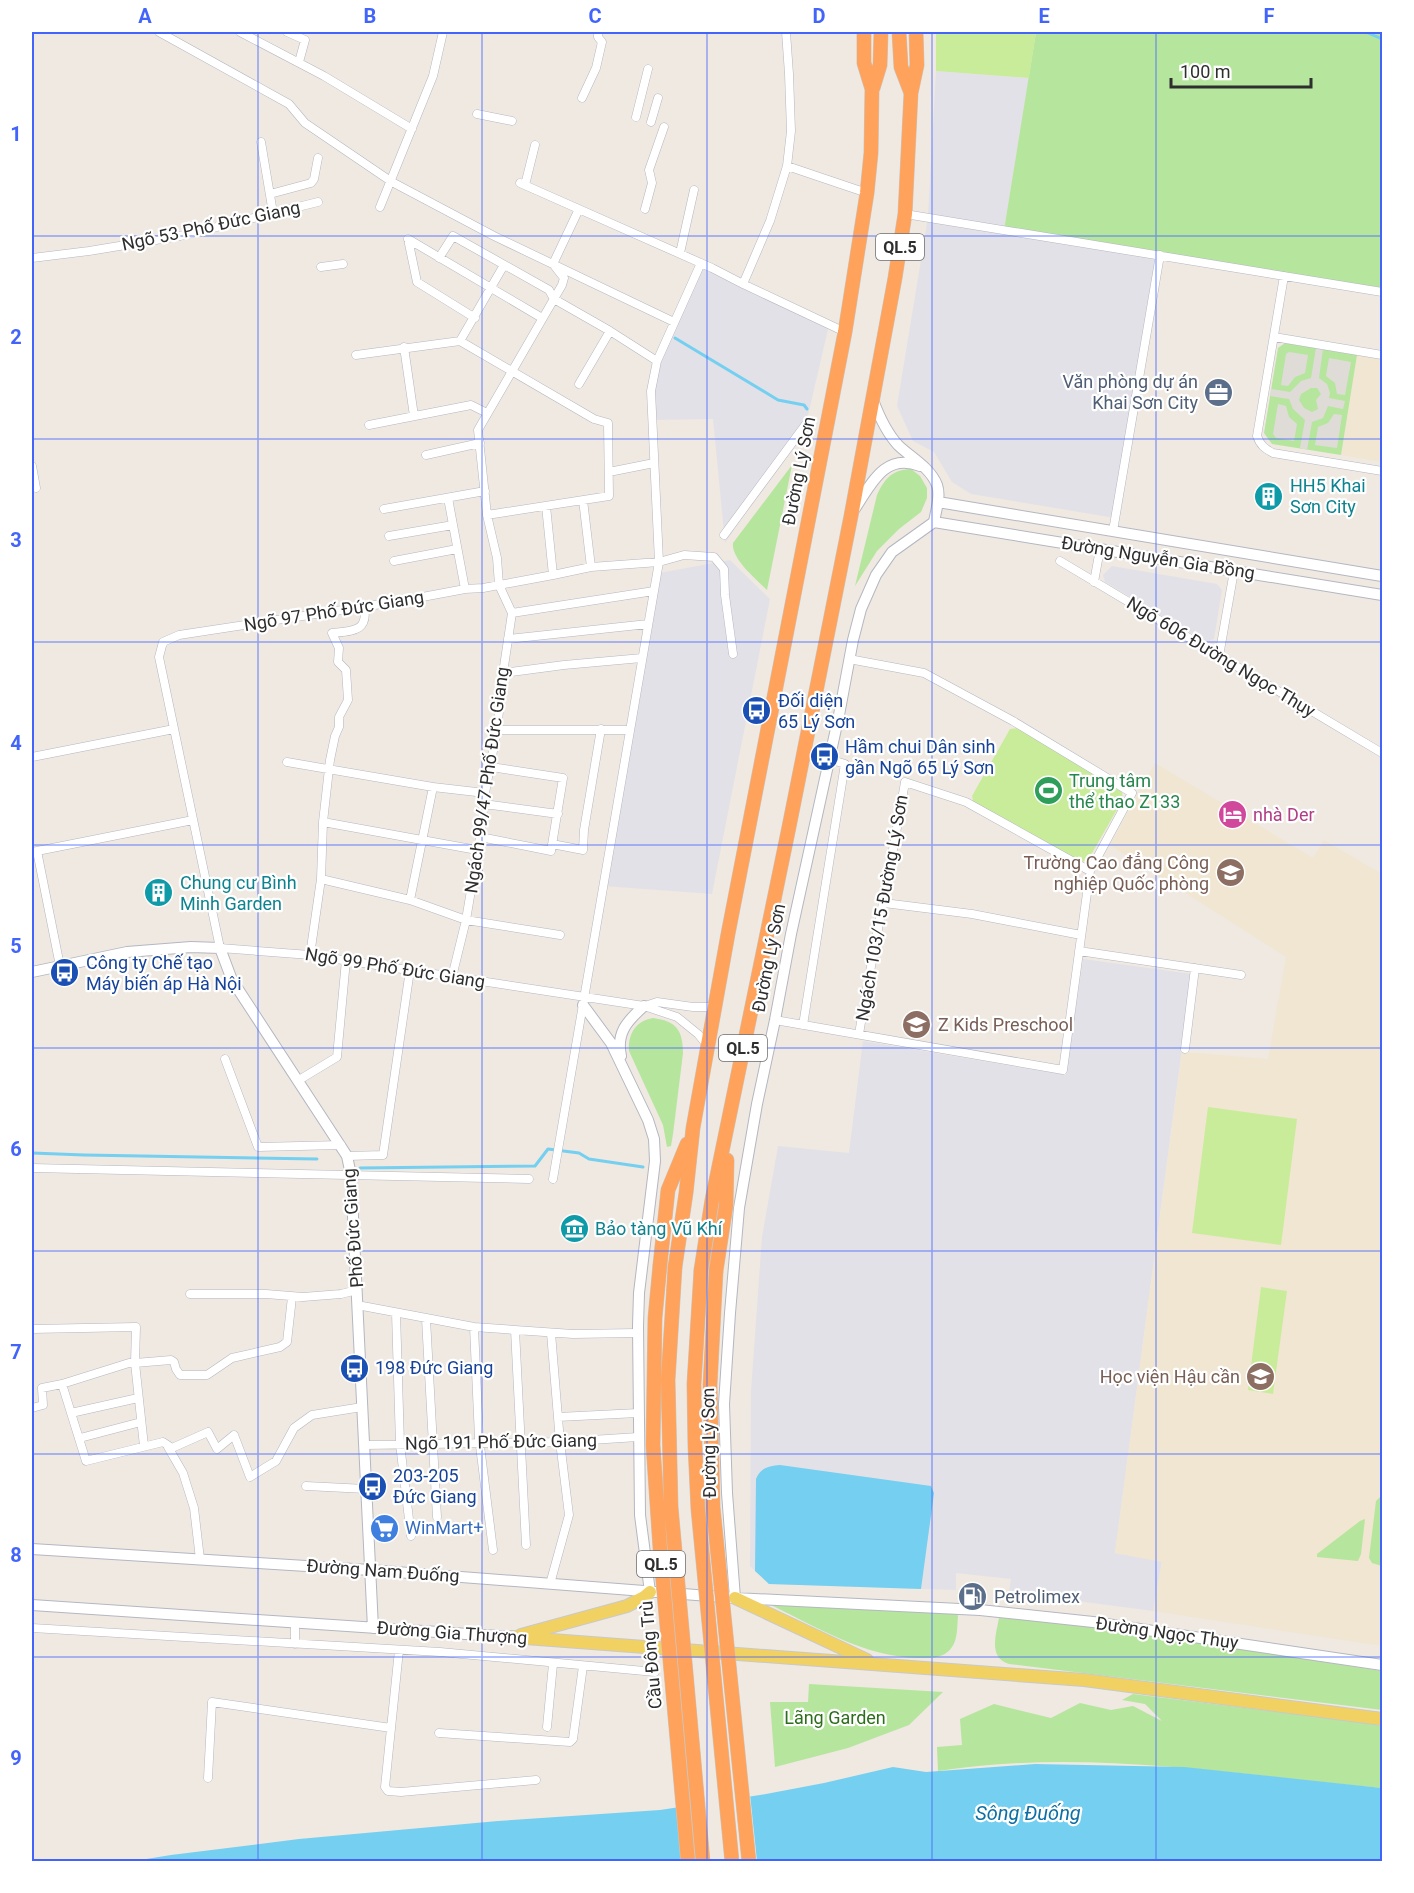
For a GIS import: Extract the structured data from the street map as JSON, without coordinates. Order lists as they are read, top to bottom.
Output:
{
  "streets": {
    "highway": ["QL.5", "Đường Lý Sơn", "Cầu Đông Trù"],
    "main road": ["Đường Gia Thượng"],
    "street": [
      "Ngõ 53 Phố Đức Giang",
      "Đường Nguyễn Gia Bồng",
      "Ngõ 97 Phố Đức Giang",
      "Ngõ 606 Đường Ngọc Thụy",
      "Ngách 99/47 Phố Đức Giang",
      "Ngách 103/15 Đường Lý Sơn",
      "Ngõ 99 Phố Đức Giang",
      "Phố Đức Giang",
      "Ngõ 191 Phố Đức Giang",
      "Đường Nam Đuống",
      "Đường Ngọc Thụy"
    ]
  },
  "crossings": [
    ["QL.5", "Đường Lý Sơn"],
    ["Đường Lý Sơn", "Đường Nguyễn Gia Bồng"],
    ["Đường Lý Sơn", "Đường Nam Đuống"],
    ["Đường Lý Sơn", "Đường Ngọc Thụy"],
    ["Đường Lý Sơn", "Cầu Đông Trù"],
    ["Ngõ 97 Phố Đức Giang", "Ngõ 99 Phố Đức Giang"],
    ["Ngõ 97 Phố Đức Giang", "Phố Đức Giang"],
    ["Ngách 99/47 Phố Đức Giang", "Ngõ 99 Phố Đức Giang"],
    ["Ngõ 99 Phố Đức Giang", "Phố Đức Giang"],
    ["Phố Đức Giang", "Ngõ 191 Phố Đức Giang"],
    ["Phố Đức Giang", "Đường Nam Đuống"],
    ["Phố Đức Giang", "Đường Gia Thượng"],
    ["Đường Nam Đuống", "Đường Ngọc Thụy"]
  ],
  "water": ["Sông Đuống"],
  "parks": ["Lãng Garden"],
  "places": {
    "office": ["Văn phòng dự án Khai Sơn City"],
    "building": ["HH5 Khai Sơn City", "Chung cư Bình Minh Garden"],
    "bus stop": [
      "Đối diện 65 Lý Sơn",
      "Hầm chui Dân sinh gần Ngõ 65 Lý Sơn",
      "Công ty Chế tạo Máy biến áp Hà Nội",
      "198 Đức Giang",
      "203-205 Đức Giang"
    ],
    "sports": ["Trung tâm thể thao Z133"],
    "hotel": ["nhà Der"],
    "school or university": ["Trường Cao đẳng Công nghiệp Quốc phòng", "Z Kids Preschool", "Học viện Hậu cần"],
    "museum": ["Bảo tàng Vũ Khí"],
    "supermarket": ["WinMart+"],
    "fuel station": ["Petrolimex"]
  },
  "scale_bar": "100 m",
  "grid": {
    "columns": [
      "A",
      "B",
      "C",
      "D",
      "E",
      "F"
    ],
    "rows": [
      "1",
      "2",
      "3",
      "4",
      "5",
      "6",
      "7",
      "8",
      "9"
    ]
  }
}
